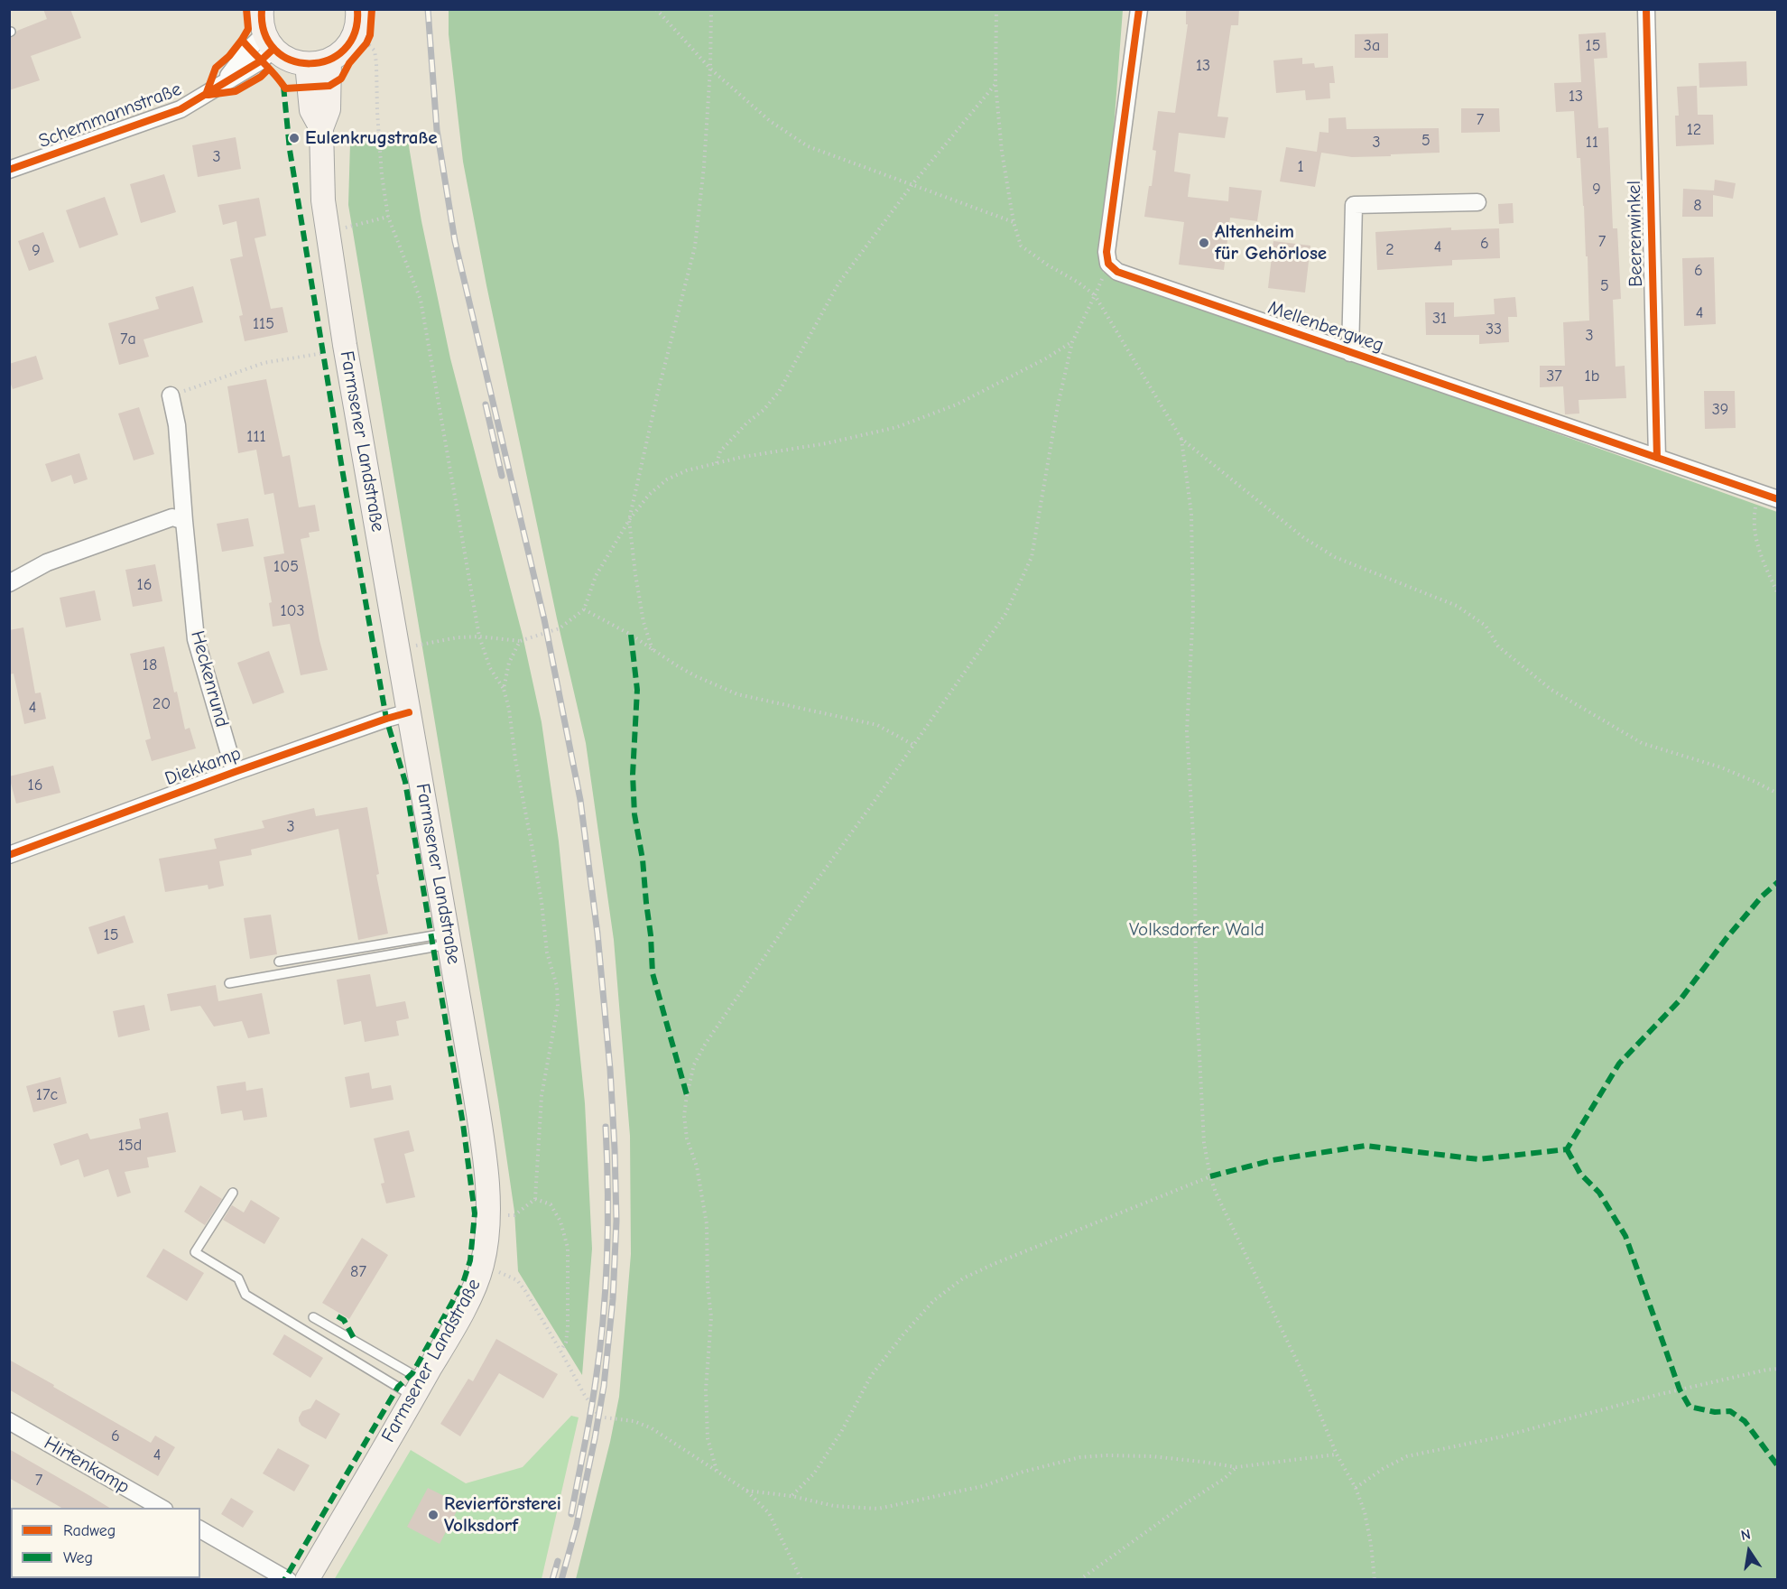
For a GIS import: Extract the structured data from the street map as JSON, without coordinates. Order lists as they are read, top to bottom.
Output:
{
  "streets": {
    "main road": ["Farmsener Landstraße"],
    "street": [
      "Schemmannstraße",
      "Beerenwinkel",
      "Mellenbergweg",
      "Heckenrund",
      "Diekkamp",
      "Hirtenkamp"
    ]
  },
  "crossings": [
    ["Beerenwinkel", "Mellenbergweg"],
    ["Farmsener Landstraße", "Diekkamp"],
    ["Heckenrund", "Diekkamp"]
  ],
  "parks": ["Volksdorfer Wald"],
  "places": ["Eulenkrugstraße", "Altenheim für Gehörlose", "Revierförsterei Volksdorf"],
  "house_numbers": [
    "3a",
    "15",
    "13",
    "13",
    "7",
    "12",
    "5",
    "3",
    "11",
    "3",
    "1",
    "9",
    "8",
    "7",
    "6",
    "4",
    "2",
    "9",
    "6",
    "5",
    "4",
    "31",
    "115",
    "33",
    "3",
    "7a",
    "37",
    "1b",
    "39",
    "111",
    "105",
    "16",
    "103",
    "18",
    "20",
    "4",
    "16",
    "3",
    "15",
    "17c",
    "15d",
    "87",
    "6",
    "4",
    "7"
  ],
  "legend": ["Radweg", "Weg"],
  "north": "top"
}
